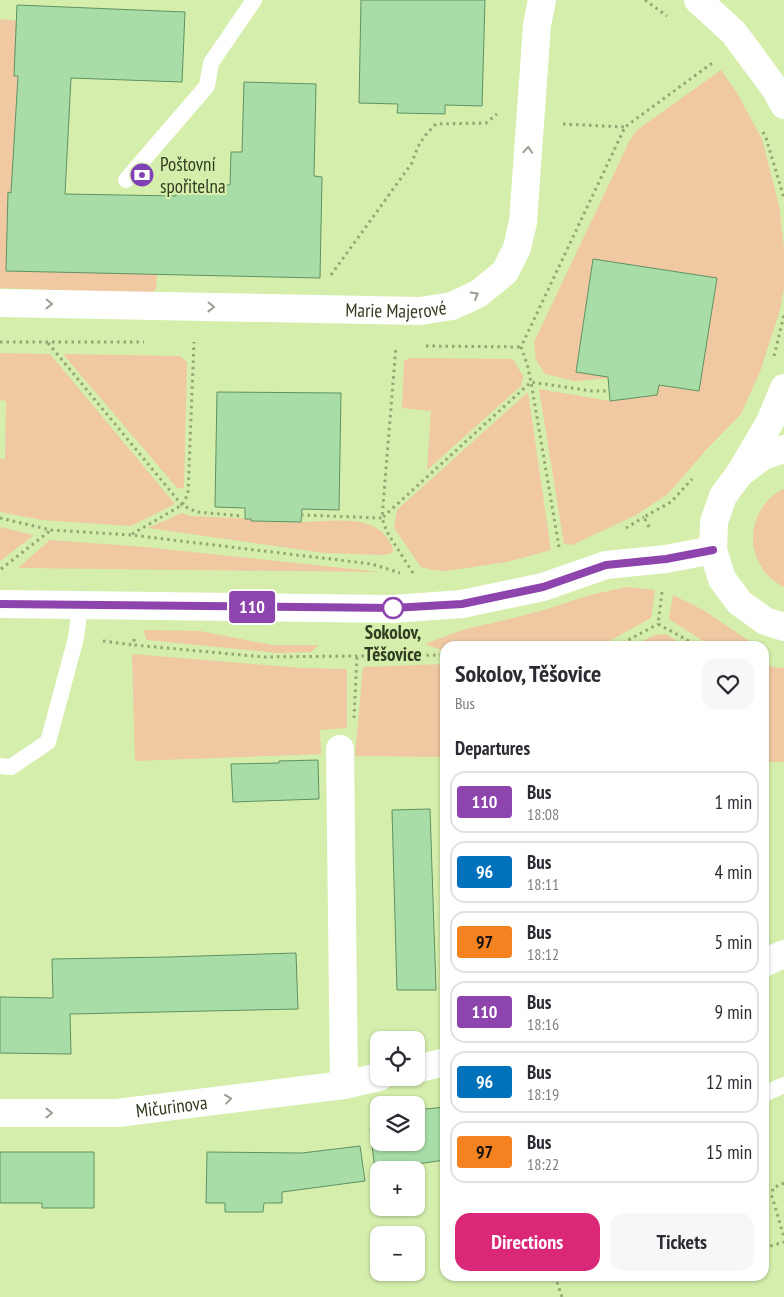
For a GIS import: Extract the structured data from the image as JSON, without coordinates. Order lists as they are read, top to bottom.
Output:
{
  "streets": {
    "street": ["Marie Majerové", "Mičurinova"]
  },
  "one_way": ["Marie Majerové", "Mičurinova"],
  "places": {
    "bank": ["Poštovní spořitelna"],
    "other": ["Sokolov, Těšovice"]
  },
  "lines": ["bus line 110"],
  "page": {
    "on_map": "110",
    "heading": [
      ["Sokolov, Těšovice", "Bus"],
      "Departures"
    ],
    "list": [
      {
        "mark": "110",
        "name": "Bus",
        "note": "18:08",
        "value": "1 min"
      },
      {
        "mark": "96",
        "name": "Bus",
        "note": "18:11",
        "value": "4 min"
      },
      {
        "mark": "97",
        "name": "Bus",
        "note": "18:12",
        "value": "5 min"
      },
      {
        "mark": "110",
        "name": "Bus",
        "note": "18:16",
        "value": "9 min"
      },
      {
        "mark": "96",
        "name": "Bus",
        "note": "18:19",
        "value": "12 min"
      },
      {
        "mark": "97",
        "name": "Bus",
        "note": "18:22",
        "value": "15 min"
      }
    ],
    "map_buttons": ["+", "−"],
    "buttons": ["Directions", "Tickets"]
  }
}
